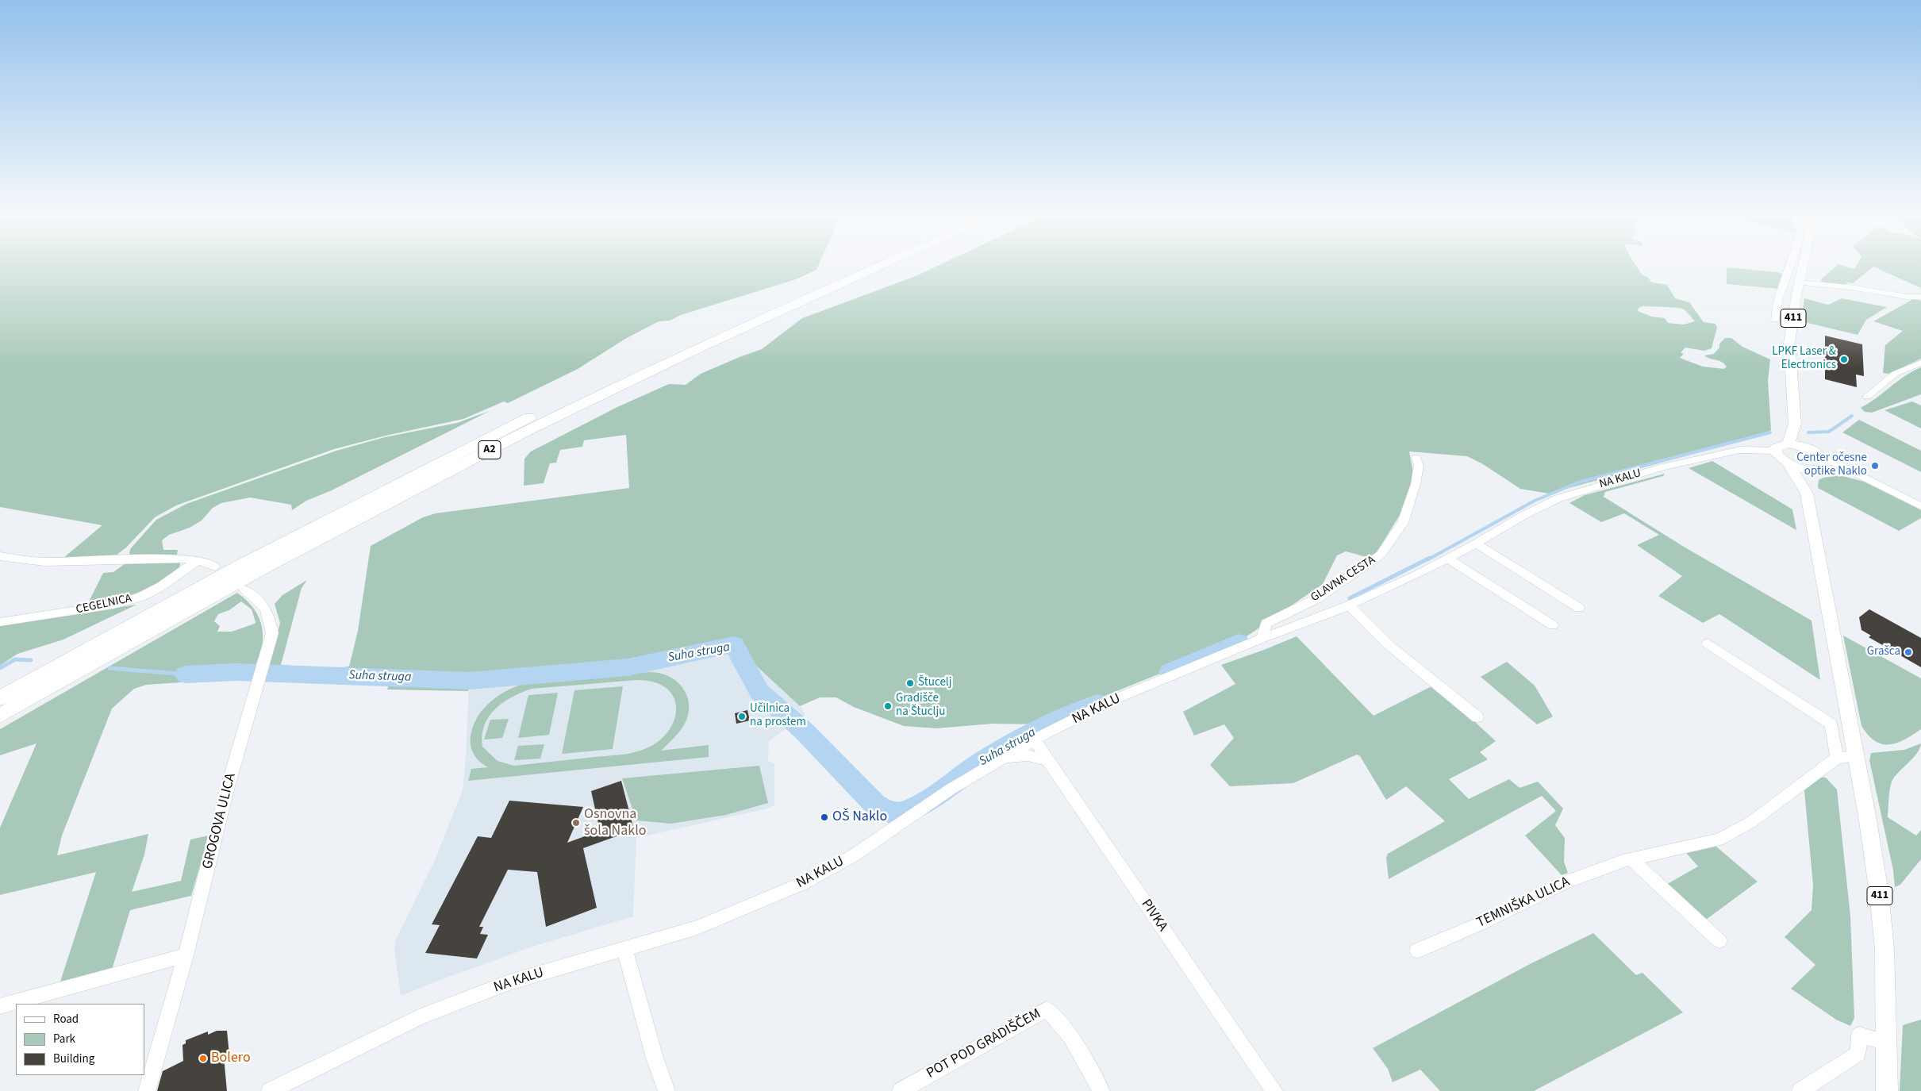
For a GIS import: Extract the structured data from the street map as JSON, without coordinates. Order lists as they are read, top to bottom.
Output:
{
  "streets": {
    "highway": ["A2"],
    "main road": ["411"],
    "street": [
      "NA KALU",
      "GLAVNA CESTA",
      "CEGELNICA",
      "GROGOVA ULICA",
      "TEMNIŠKA ULICA",
      "PIVKA",
      "POT POD GRADIŠČEM"
    ]
  },
  "crossings": [
    ["411", "NA KALU"],
    ["NA KALU", "GLAVNA CESTA"],
    ["NA KALU", "PIVKA"]
  ],
  "water": ["Suha struga"],
  "places": [
    "LPKF Laser & Electronics",
    "Center očesne optike Naklo",
    "Grašca",
    "Štucelj",
    "Gradišče na Štuclju",
    "Učilnica na prostem",
    "OŠ Naklo",
    "Osnovna šola Naklo",
    "Bolero"
  ],
  "legend": ["Road", "Park", "Building"]
}
